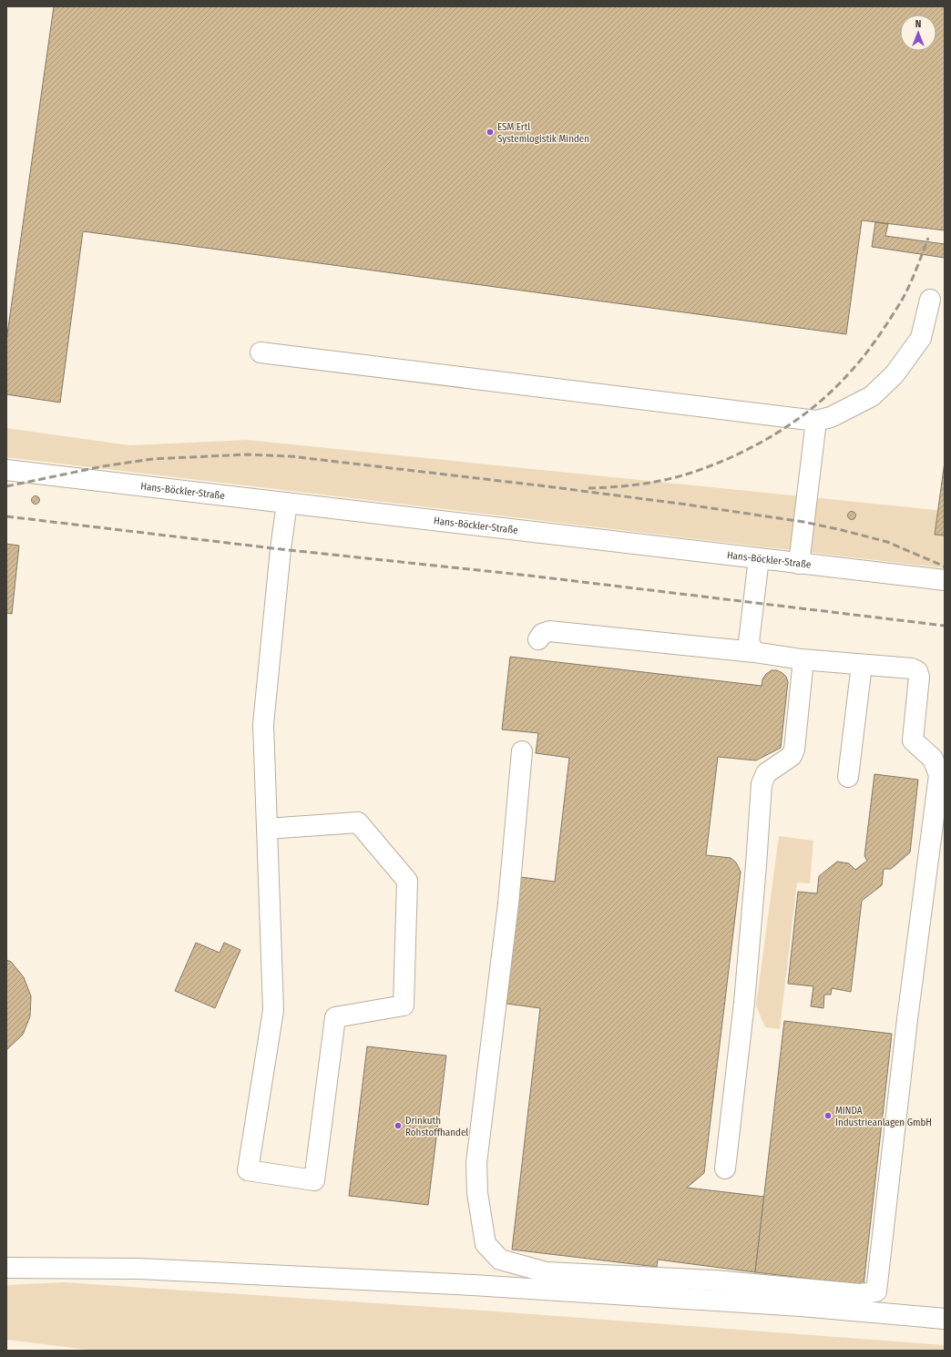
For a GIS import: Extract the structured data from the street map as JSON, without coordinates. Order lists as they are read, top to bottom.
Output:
{
  "streets": {
    "street": ["Hans-Böckler-Straße"]
  },
  "places": ["ESM Ertl Systemlogistik Minden", "MINDA Industrieanlagen GmbH", "Drinkuth Rohstoffhandel"],
  "north": "top"
}
